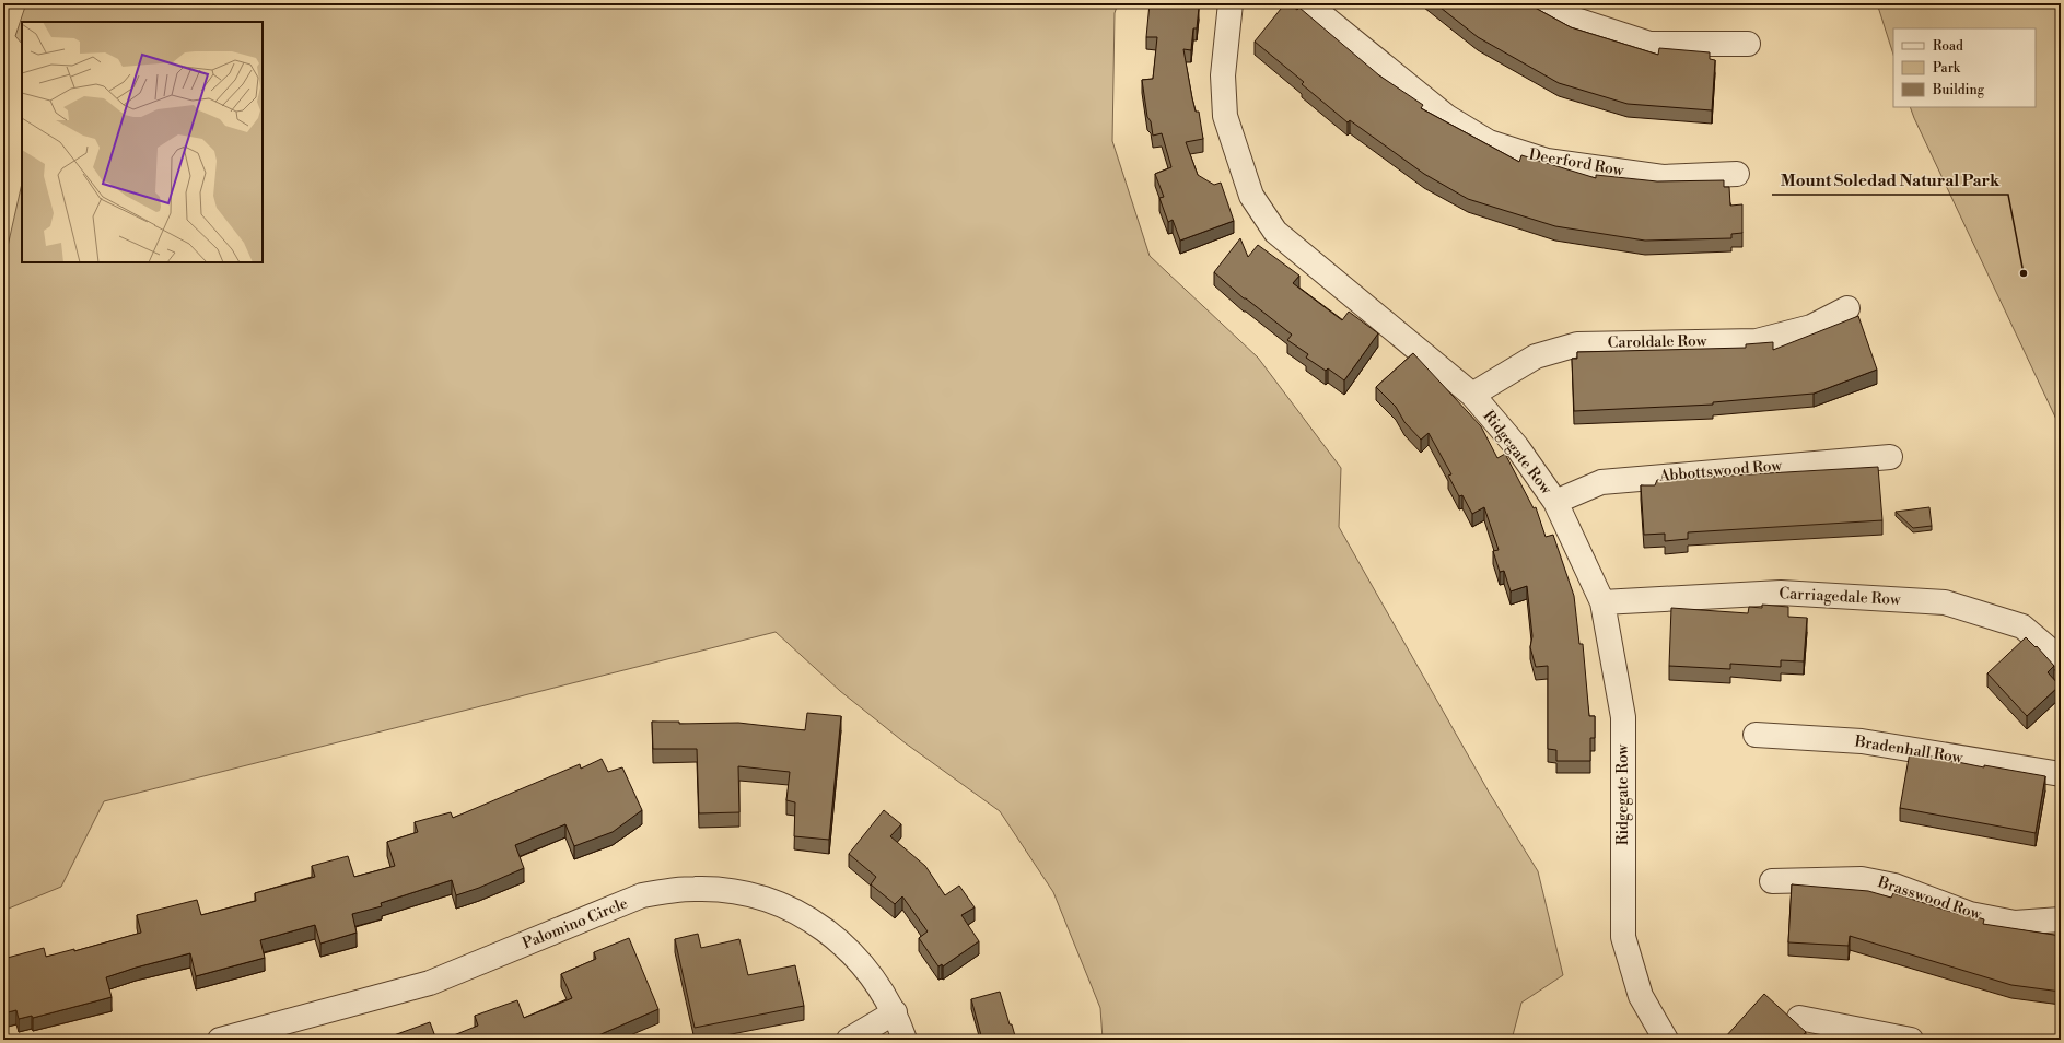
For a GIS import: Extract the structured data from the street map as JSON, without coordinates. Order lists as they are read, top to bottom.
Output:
{
  "streets": {
    "street": [
      "Deerford Row",
      "Caroldale Row",
      "Ridgegate Row",
      "Abbottswood Row",
      "Carriagedale Row",
      "Bradenhall Row",
      "Brasswood Row",
      "Palomino Circle"
    ]
  },
  "crossings": [
    ["Caroldale Row", "Ridgegate Row"],
    ["Ridgegate Row", "Abbottswood Row"],
    ["Ridgegate Row", "Carriagedale Row"]
  ],
  "places": ["Mount Soledad Natural Park"],
  "legend": ["Road", "Park", "Building"]
}
